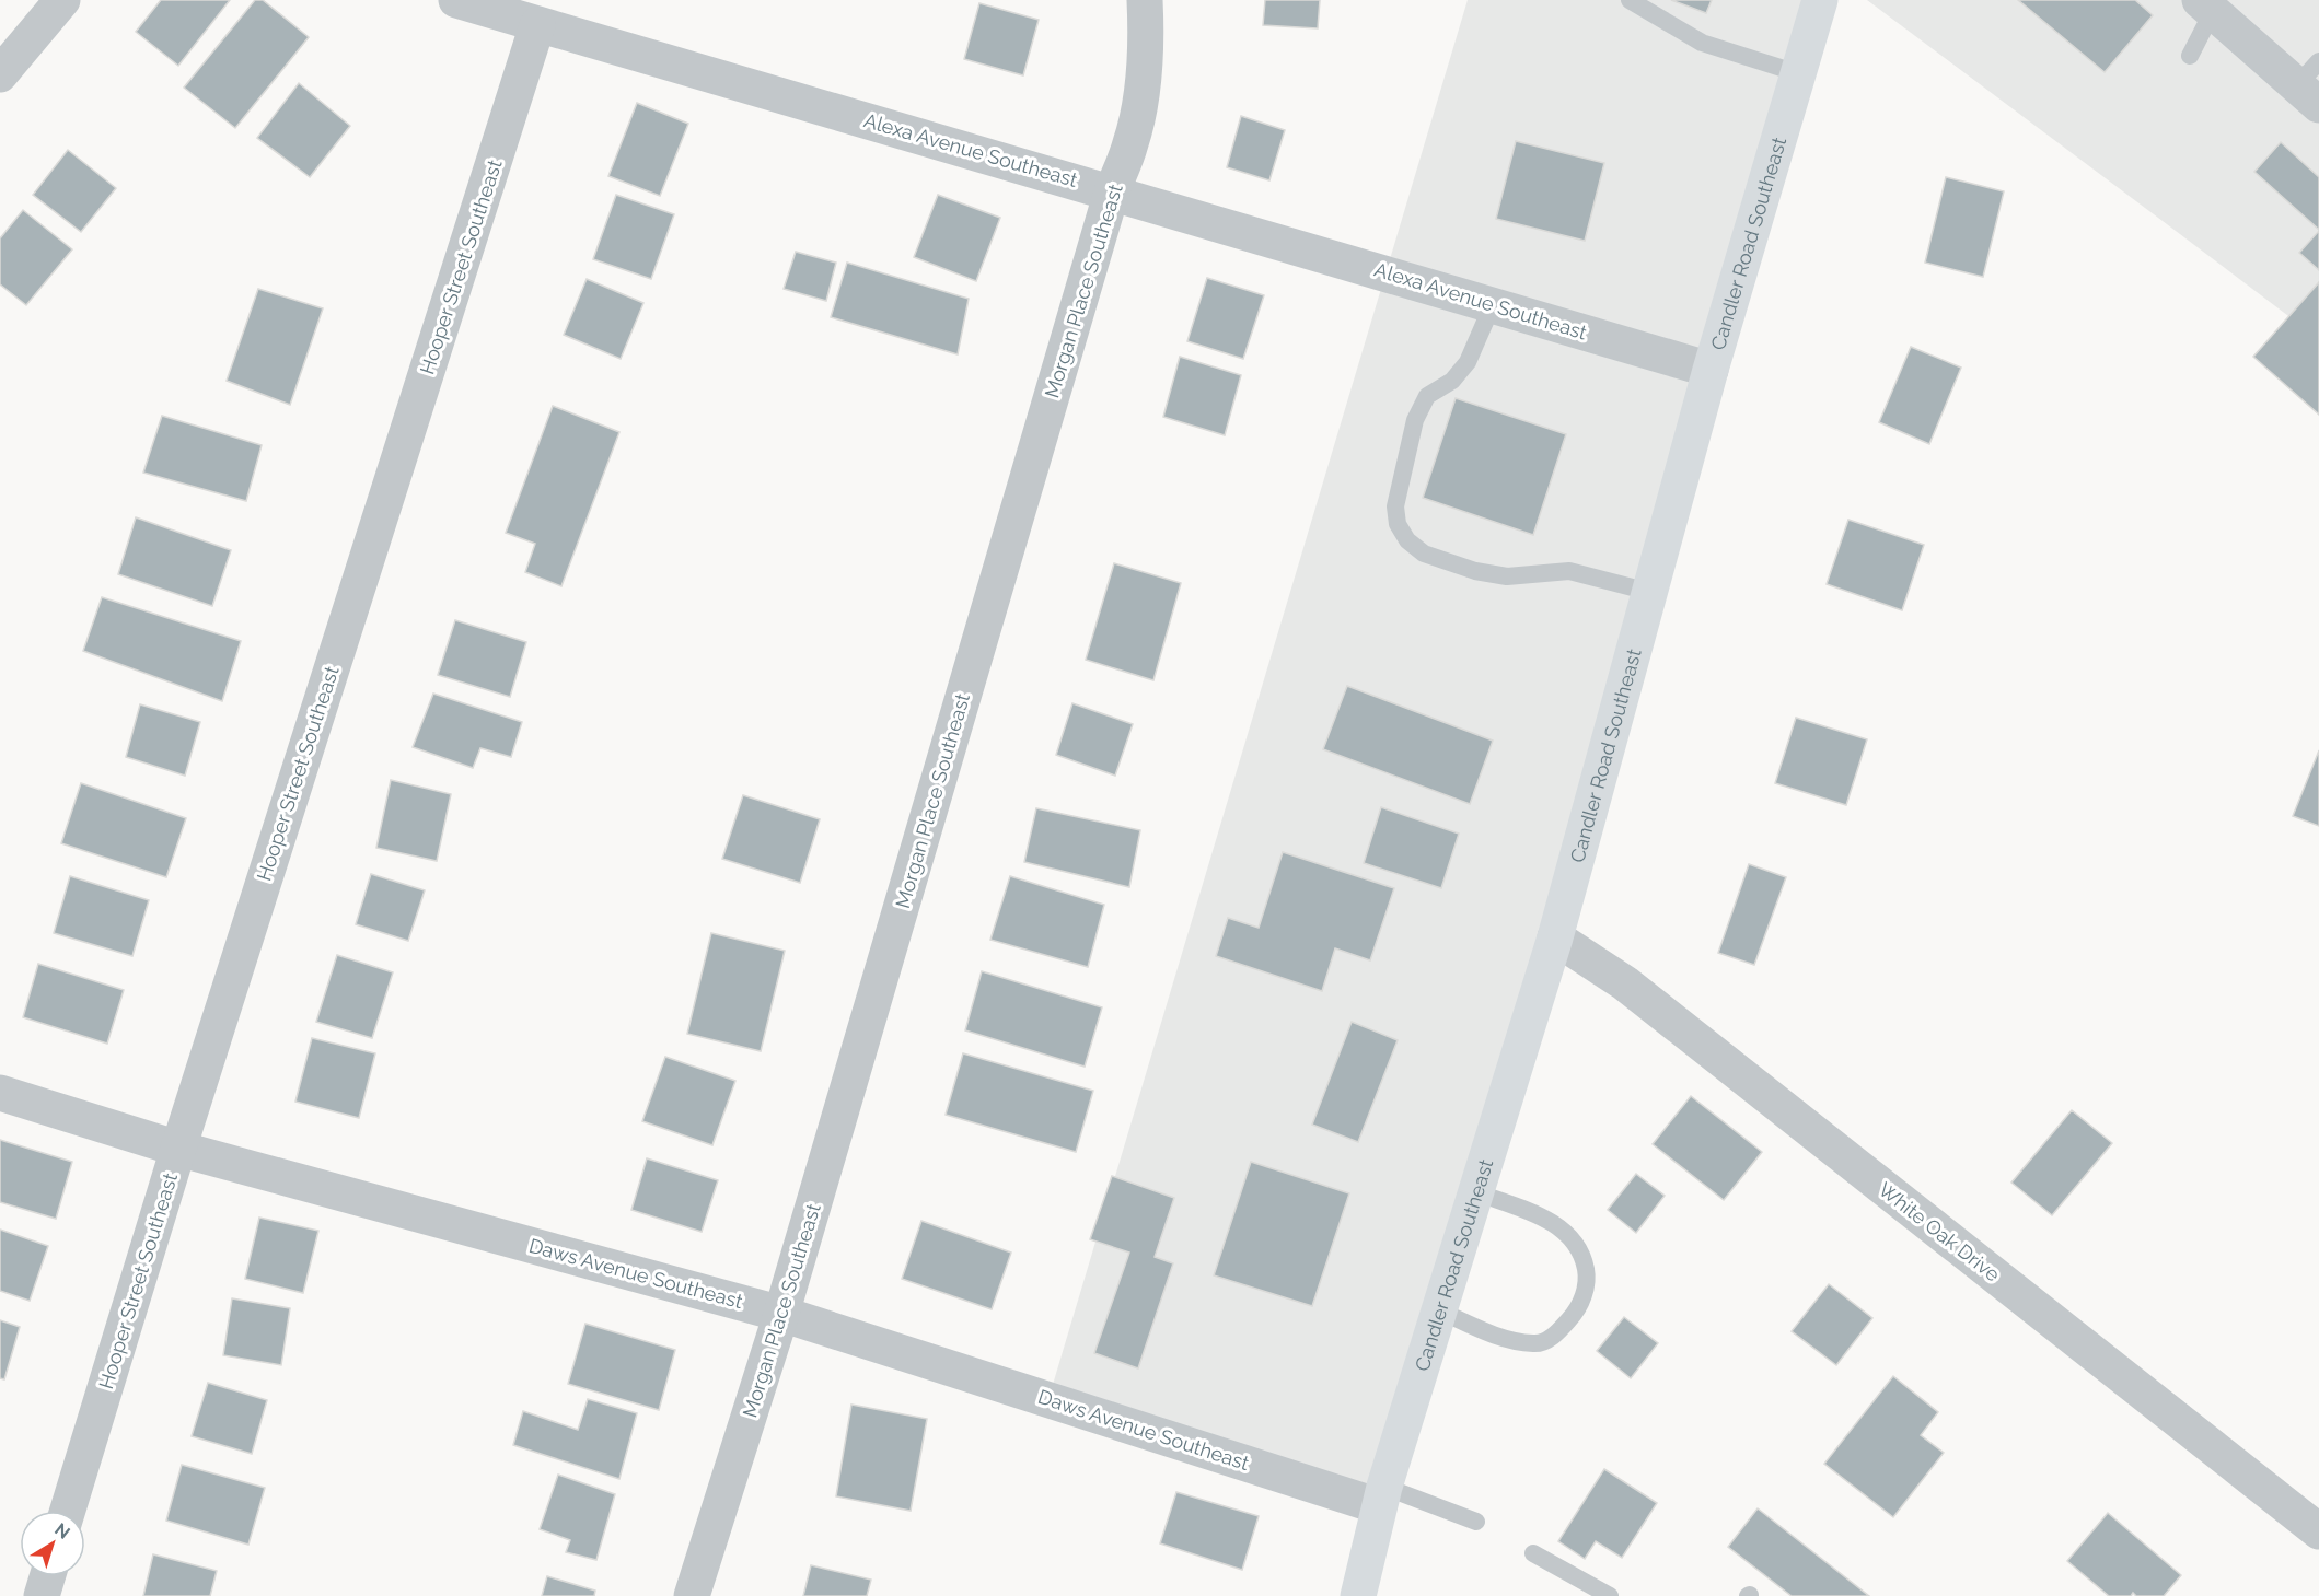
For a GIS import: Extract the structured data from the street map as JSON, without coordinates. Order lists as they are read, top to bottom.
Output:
{
  "streets": {
    "main road": ["Candler Road Southeast"],
    "street": [
      "Alexa Avenue Southeast",
      "Hooper Street Southeast",
      "Morgan Place Southeast",
      "White Oak Drive",
      "Daws Avenue Southeast"
    ]
  },
  "crossings": [
    ["Alexa Avenue Southeast", "Candler Road Southeast"],
    ["Alexa Avenue Southeast", "Hooper Street Southeast"],
    ["Alexa Avenue Southeast", "Morgan Place Southeast"],
    ["Candler Road Southeast", "White Oak Drive"],
    ["Candler Road Southeast", "Daws Avenue Southeast"],
    ["Hooper Street Southeast", "Daws Avenue Southeast"],
    ["Morgan Place Southeast", "Daws Avenue Southeast"]
  ],
  "north": "top right"
}
